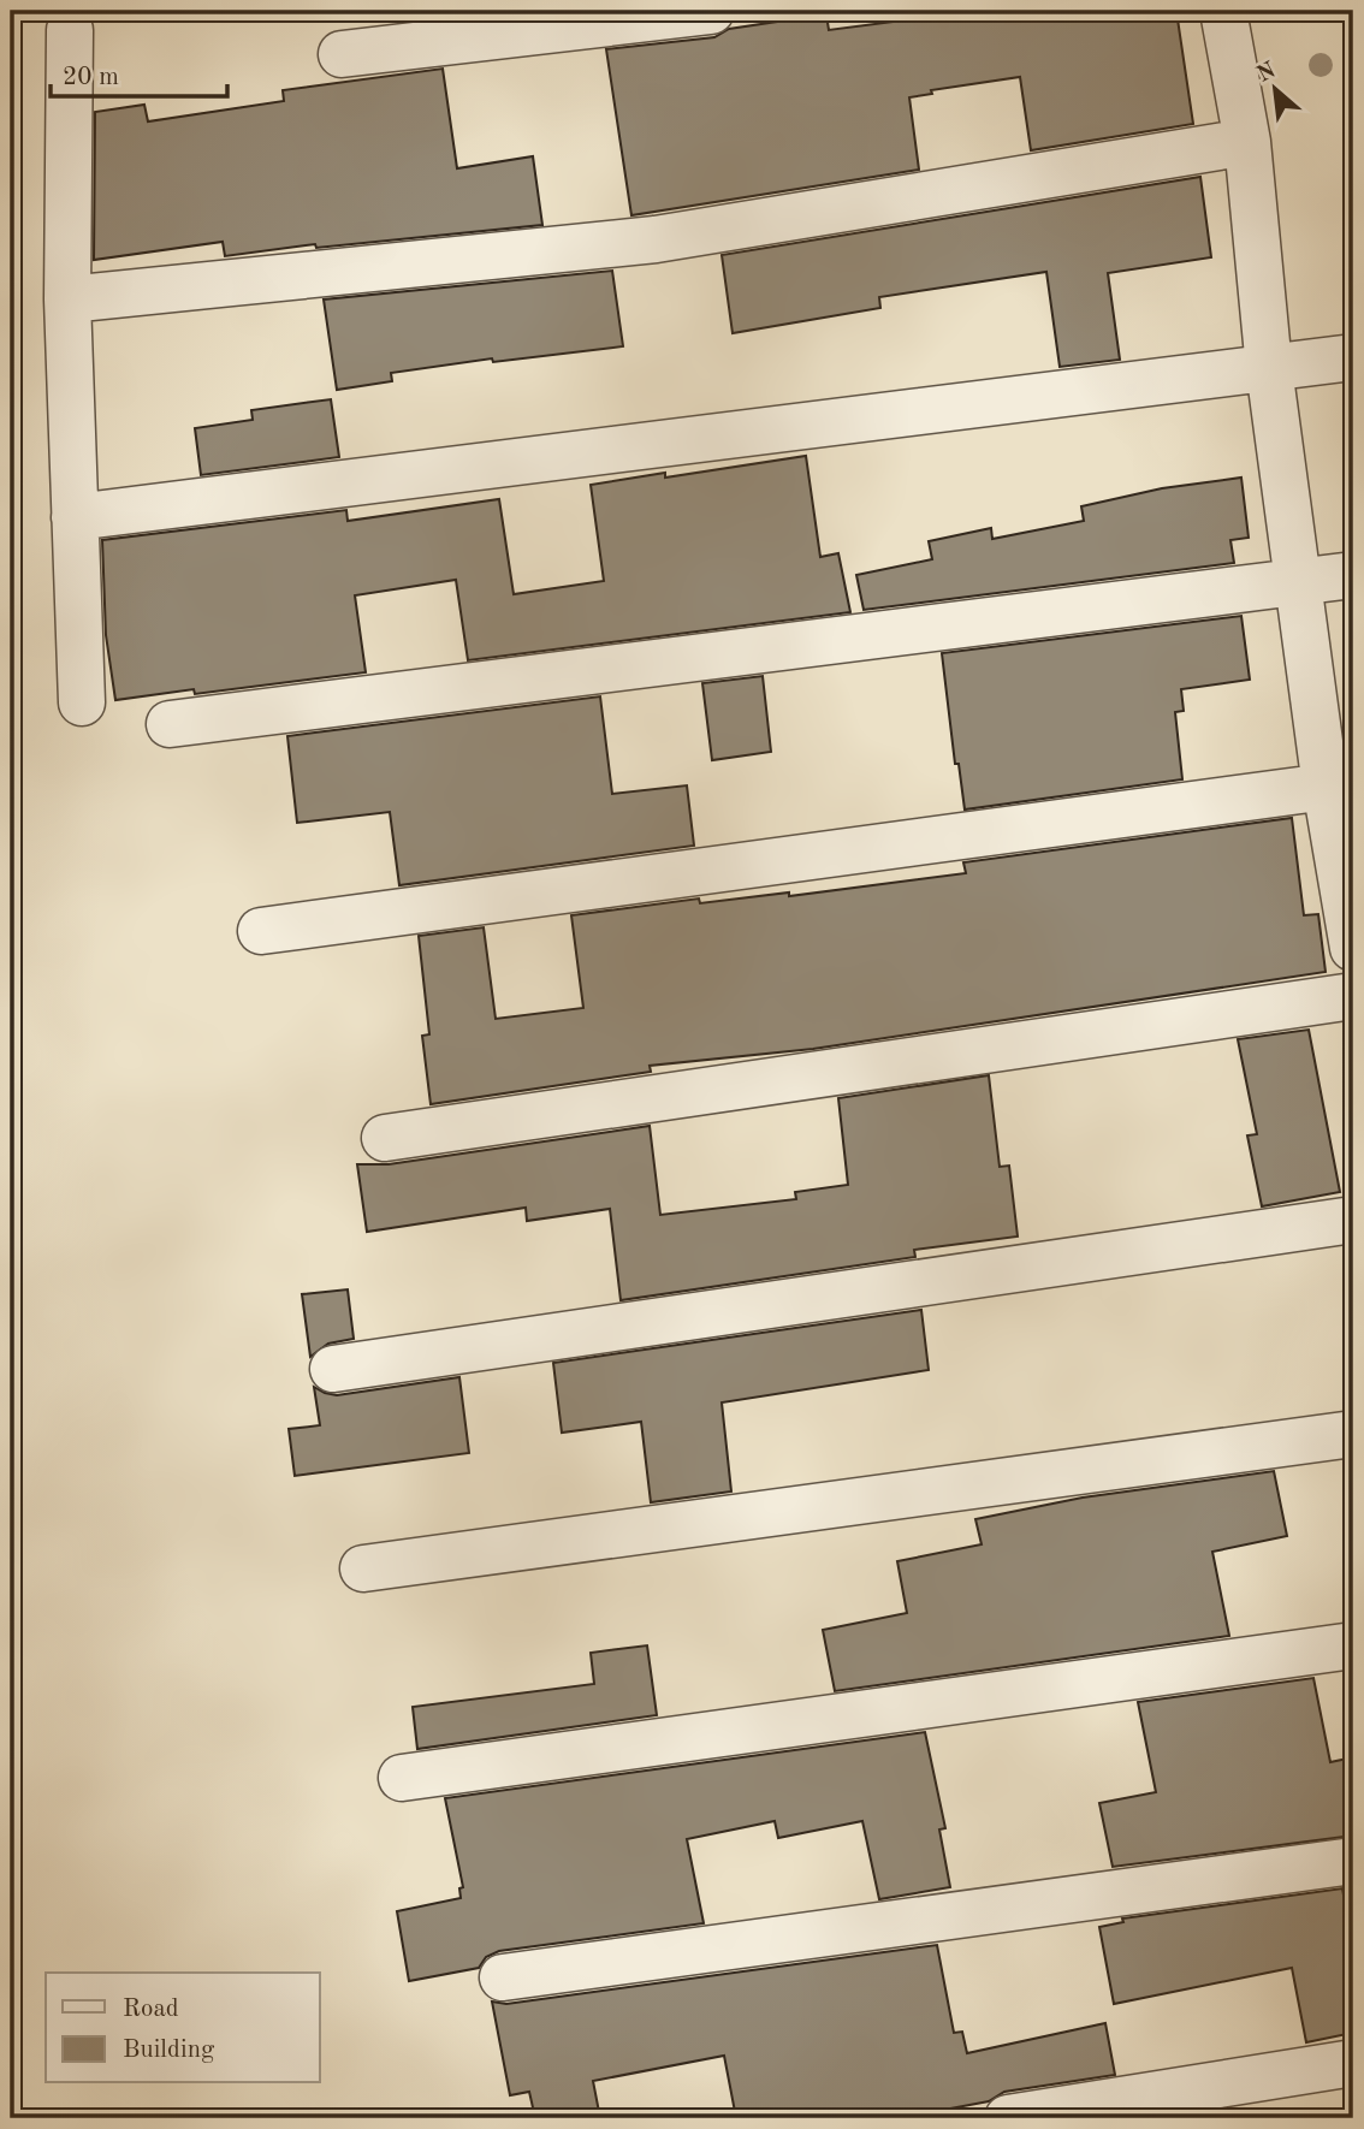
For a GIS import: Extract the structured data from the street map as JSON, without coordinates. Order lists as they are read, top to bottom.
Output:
{
  "legend": ["Road", "Building"],
  "scale_bar": "20 m",
  "north": "top left"
}
